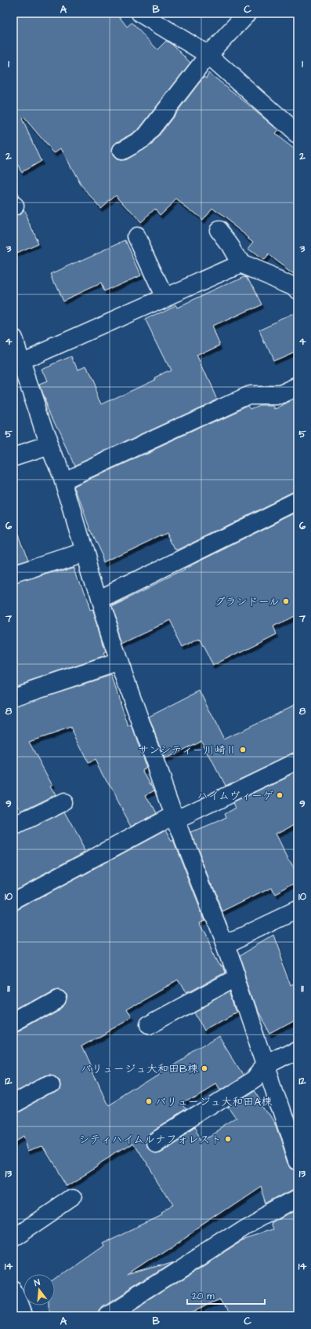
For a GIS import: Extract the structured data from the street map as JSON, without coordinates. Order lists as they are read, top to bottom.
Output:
{
  "places": [
    "グランドール",
    "サンシティー川崎Ⅱ",
    "ハイムヴィーゲ",
    "バリュージュ大和田B棟",
    "バリュージュ大和田A棟",
    "シティハイムルナフォレスト"
  ],
  "scale_bar": "20 m",
  "north": "top",
  "grid": {
    "columns": ["A", "B", "C"],
    "rows": [
      "1",
      "2",
      "3",
      "4",
      "5",
      "6",
      "7",
      "8",
      "9",
      "10",
      "11",
      "12",
      "13",
      "14"
    ]
  }
}
